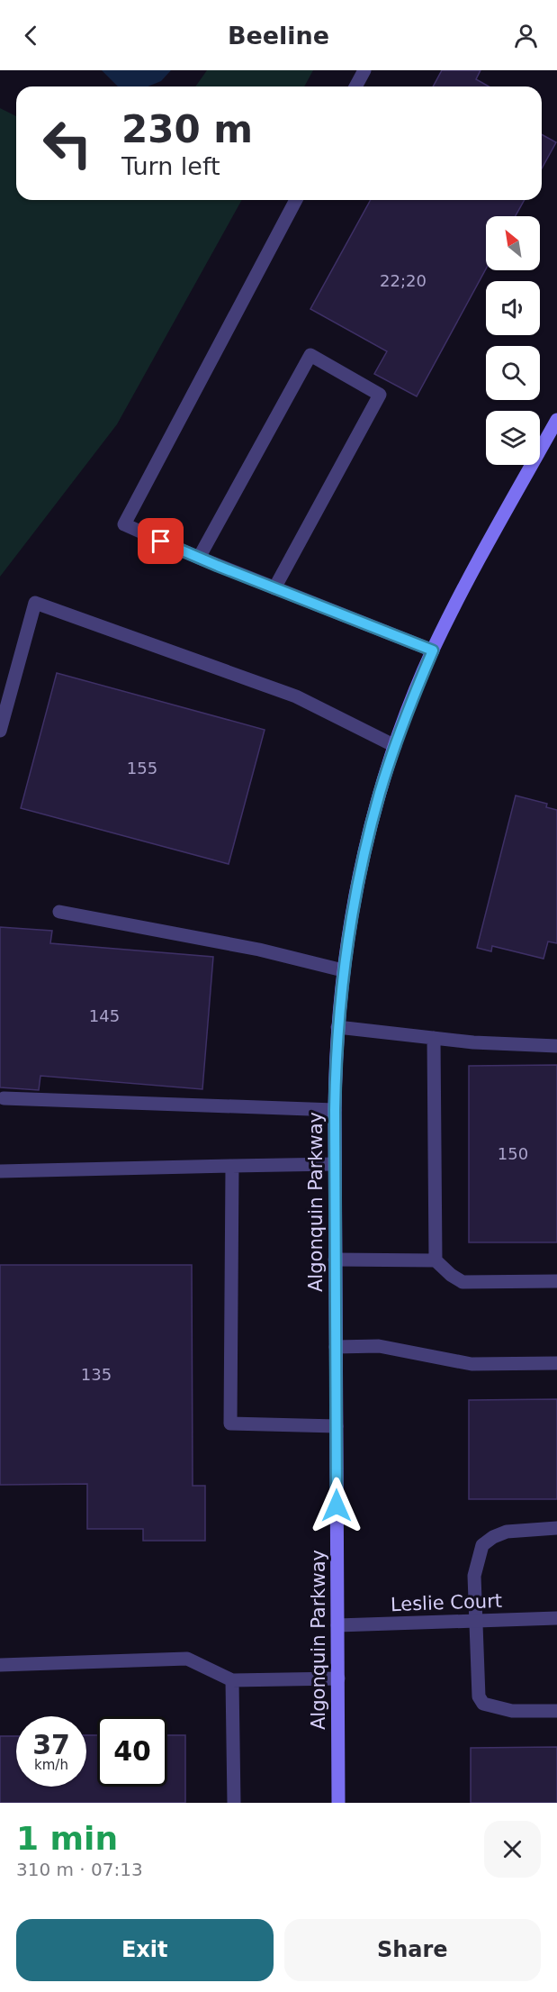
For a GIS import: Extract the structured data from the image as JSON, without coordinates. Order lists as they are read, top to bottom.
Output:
{
  "streets": {
    "street": ["Algonquin Parkway", "Leslie Court"]
  },
  "crossings": [
    ["Algonquin Parkway", "Leslie Court"]
  ],
  "house_numbers": [
    "22;20",
    "155",
    "145",
    "150",
    "135"
  ],
  "north": "top left",
  "page": {
    "header": "Beeline",
    "turn": ["230 m", "Turn left"],
    "speed": "37 km/h",
    "limit": "40",
    "heading": ["1 min", "310 m · 07:13"],
    "buttons": ["Exit", "Share"]
  }
}
